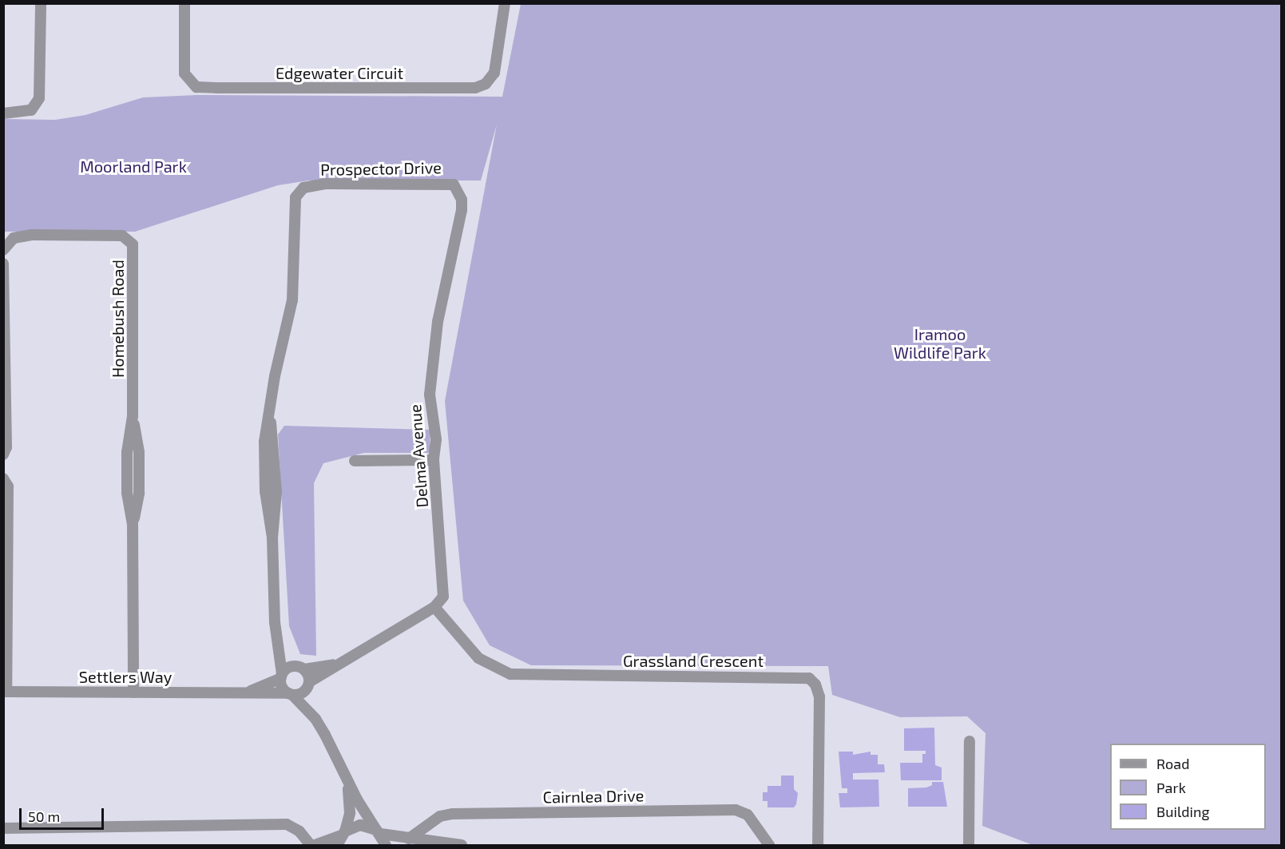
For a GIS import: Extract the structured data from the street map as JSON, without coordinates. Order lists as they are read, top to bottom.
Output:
{
  "streets": {
    "street": [
      "Edgewater Circuit",
      "Prospector Drive",
      "Homebush Road",
      "Delma Avenue",
      "Grassland Crescent",
      "Settlers Way",
      "Cairnlea Drive"
    ]
  },
  "crossings": [
    ["Prospector Drive", "Delma Avenue"],
    ["Prospector Drive", "Settlers Way"],
    ["Homebush Road", "Settlers Way"],
    ["Delma Avenue", "Grassland Crescent"]
  ],
  "parks": ["Moorland Park", "Iramoo Wildlife Park"],
  "legend": ["Road", "Park", "Building"],
  "scale_bar": "50 m"
}
